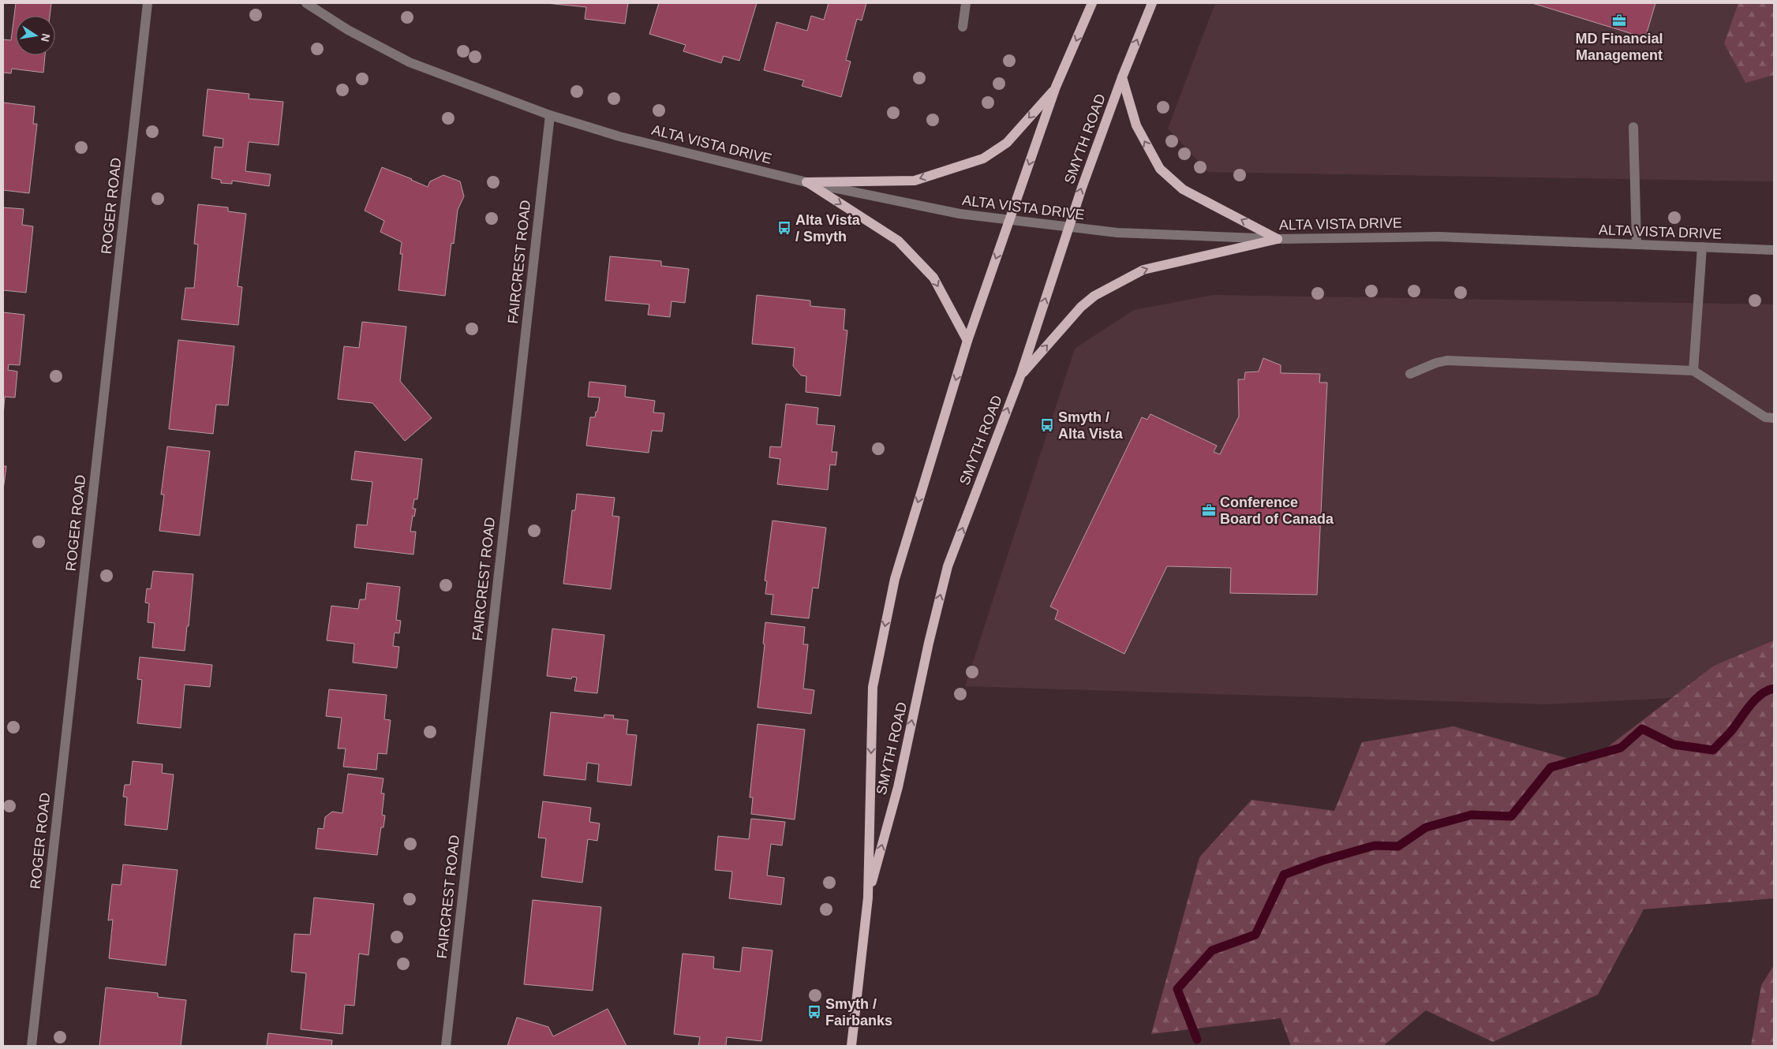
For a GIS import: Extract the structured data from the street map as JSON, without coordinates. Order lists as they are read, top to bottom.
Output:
{
  "streets": {
    "main road": ["SMYTH ROAD"],
    "street": ["ALTA VISTA DRIVE", "ROGER ROAD", "FAIRCREST ROAD"]
  },
  "crossings": [
    ["SMYTH ROAD", "ALTA VISTA DRIVE"],
    ["ALTA VISTA DRIVE", "FAIRCREST ROAD"]
  ],
  "places": {
    "office": ["MD Financial Management", "Conference Board of Canada"],
    "bus stop": ["Alta Vista / Smyth", "Smyth / Alta Vista", "Smyth / Fairbanks"]
  },
  "north": "right"
}
